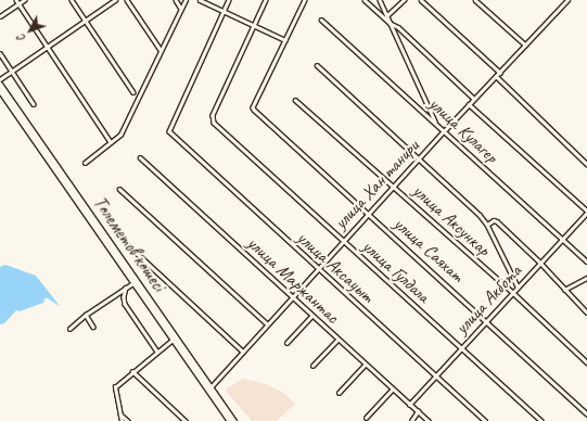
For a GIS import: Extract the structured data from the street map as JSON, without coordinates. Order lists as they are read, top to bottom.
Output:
{
  "streets": {
    "main road": ["Төлеметов көшесі"],
    "street": [
      "улица Кулагер",
      "улица Хан танири",
      "улица Аксункар",
      "улица Саяхат",
      "улица Аксауыт",
      "улица Гулдала",
      "улица Маржантас",
      "улица Акбота"
    ]
  },
  "crossings": [
    ["улица Кулагер", "улица Хан танири"],
    ["улица Кулагер", "улица Акбота"],
    ["улица Хан танири", "улица Аксункар"],
    ["улица Хан танири", "Төлеметов көшесі"],
    ["улица Хан танири", "улица Саяхат"],
    ["улица Хан танири", "улица Аксауыт"],
    ["улица Хан танири", "улица Гулдала"],
    ["улица Хан танири", "улица Маржантас"],
    ["улица Аксункар", "улица Акбота"],
    ["улица Саяхат", "улица Акбота"],
    ["улица Аксауыт", "улица Акбота"],
    ["улица Гулдала", "улица Акбота"],
    ["улица Маржантас", "улица Акбота"]
  ],
  "north": "bottom left"
}
